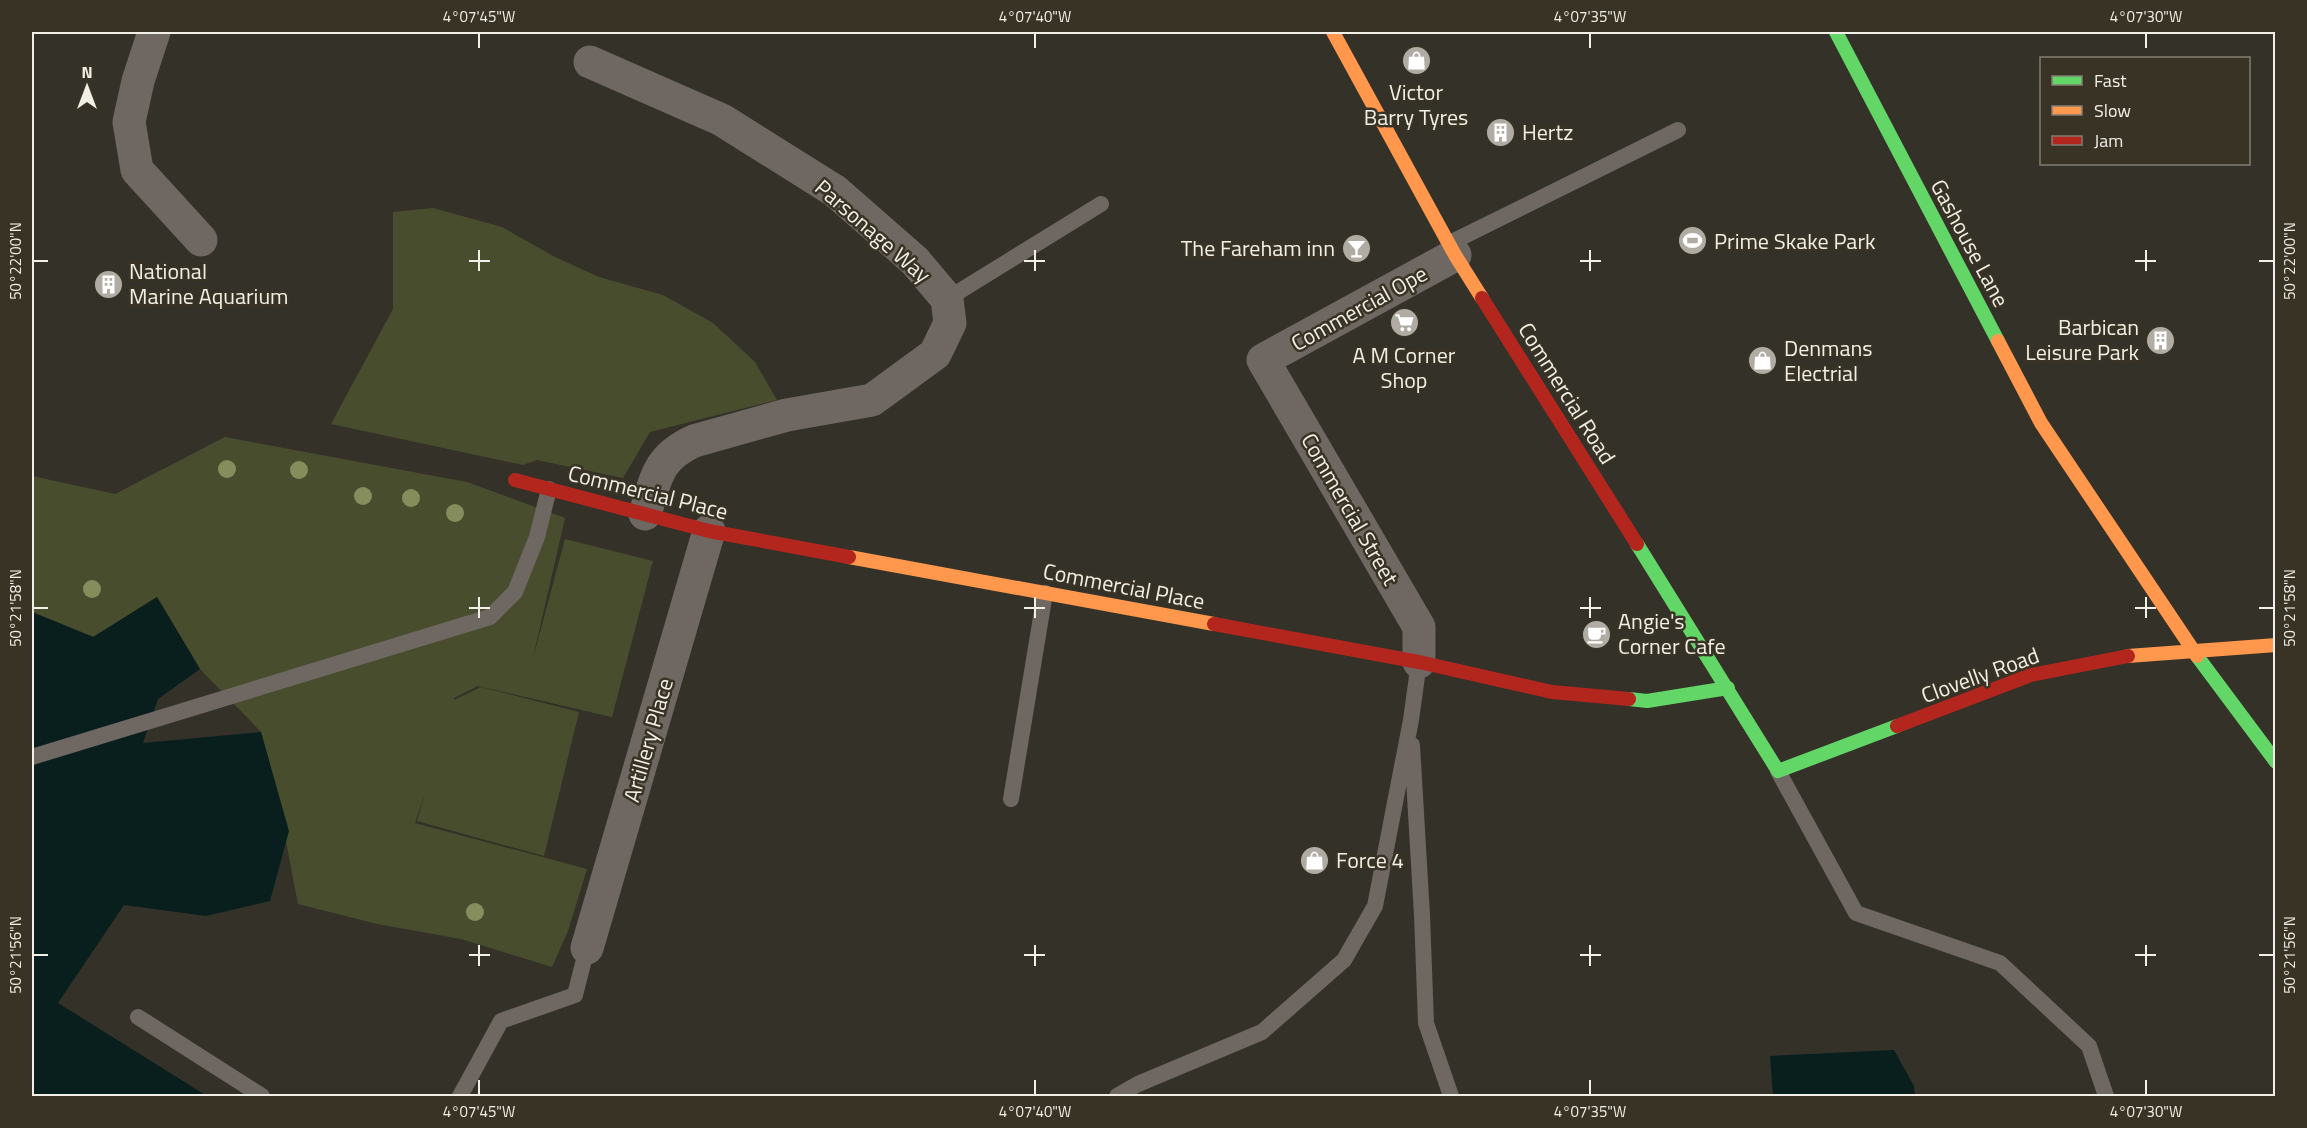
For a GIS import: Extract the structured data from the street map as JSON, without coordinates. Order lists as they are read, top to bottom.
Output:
{
  "streets": {
    "street": [
      "Parsonage Way",
      "Gashouse Lane",
      "Commercial Ope",
      "Commercial Road",
      "Commercial Place",
      "Commercial Street",
      "Clovelly Road",
      "Artillery Place"
    ]
  },
  "crossings": [
    ["Parsonage Way", "Commercial Place"],
    ["Gashouse Lane", "Clovelly Road"],
    ["Commercial Ope", "Commercial Road"],
    ["Commercial Ope", "Commercial Street"],
    ["Commercial Road", "Commercial Place"],
    ["Commercial Road", "Clovelly Road"],
    ["Commercial Place", "Commercial Street"],
    ["Commercial Place", "Artillery Place"]
  ],
  "places": {
    "shop": ["Victor Barry Tyres", "Denmans Electrial", "Force 4"],
    "building": ["Hertz", "National Marine Aquarium", "Barbican Leisure Park"],
    "sports": ["Prime Skake Park"],
    "bar": ["The Fareham inn"],
    "supermarket": ["A M Corner Shop"],
    "cafe": ["Angie's Corner Cafe"]
  },
  "legend": ["Fast", "Slow", "Jam"],
  "north": "top",
  "coordinates": [
    "4°07'45\"W",
    "4°07'40\"W",
    "4°07'35\"W",
    "4°07'30\"W",
    "50°22'00\"N",
    "50°21'58\"N",
    "50°21'56\"N"
  ]
}
